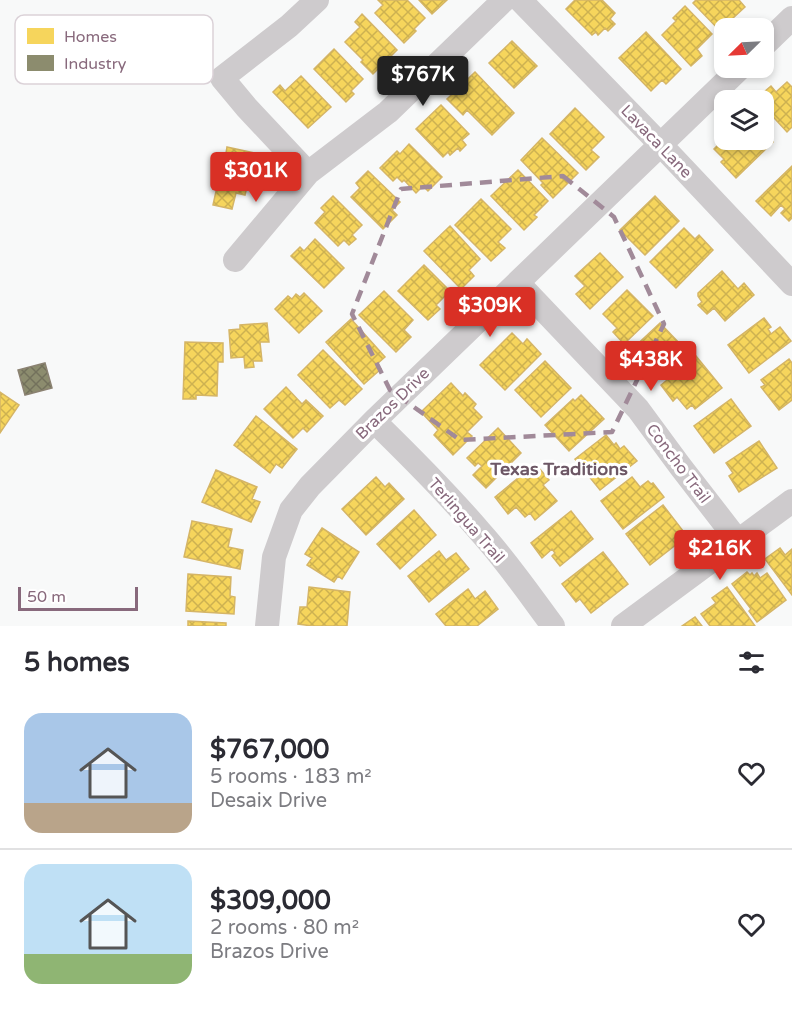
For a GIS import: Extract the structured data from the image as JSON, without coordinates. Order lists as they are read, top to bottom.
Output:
{
  "streets": {
    "street": [
      "Lavaca Lane",
      "Brazos Drive",
      "Concho Trail",
      "Terlingua Trail"
    ]
  },
  "crossings": [
    ["Lavaca Lane", "Brazos Drive"],
    ["Brazos Drive", "Concho Trail"],
    ["Brazos Drive", "Terlingua Trail"]
  ],
  "districts": ["Texas Traditions"],
  "legend": ["Homes", "Industry"],
  "scale_bar": "50 m",
  "north": "bottom left",
  "page": {
    "price": [
      "$767K",
      "$301K",
      "$309K",
      "$438K",
      "$216K"
    ],
    "scale": "50 m",
    "heading": "5 homes",
    "list": [
      {
        "name": "$767,000",
        "note": "5 rooms · 183 m² · Desaix Drive"
      },
      {
        "name": "$309,000",
        "note": "2 rooms · 80 m² · Brazos Drive"
      }
    ]
  }
}
